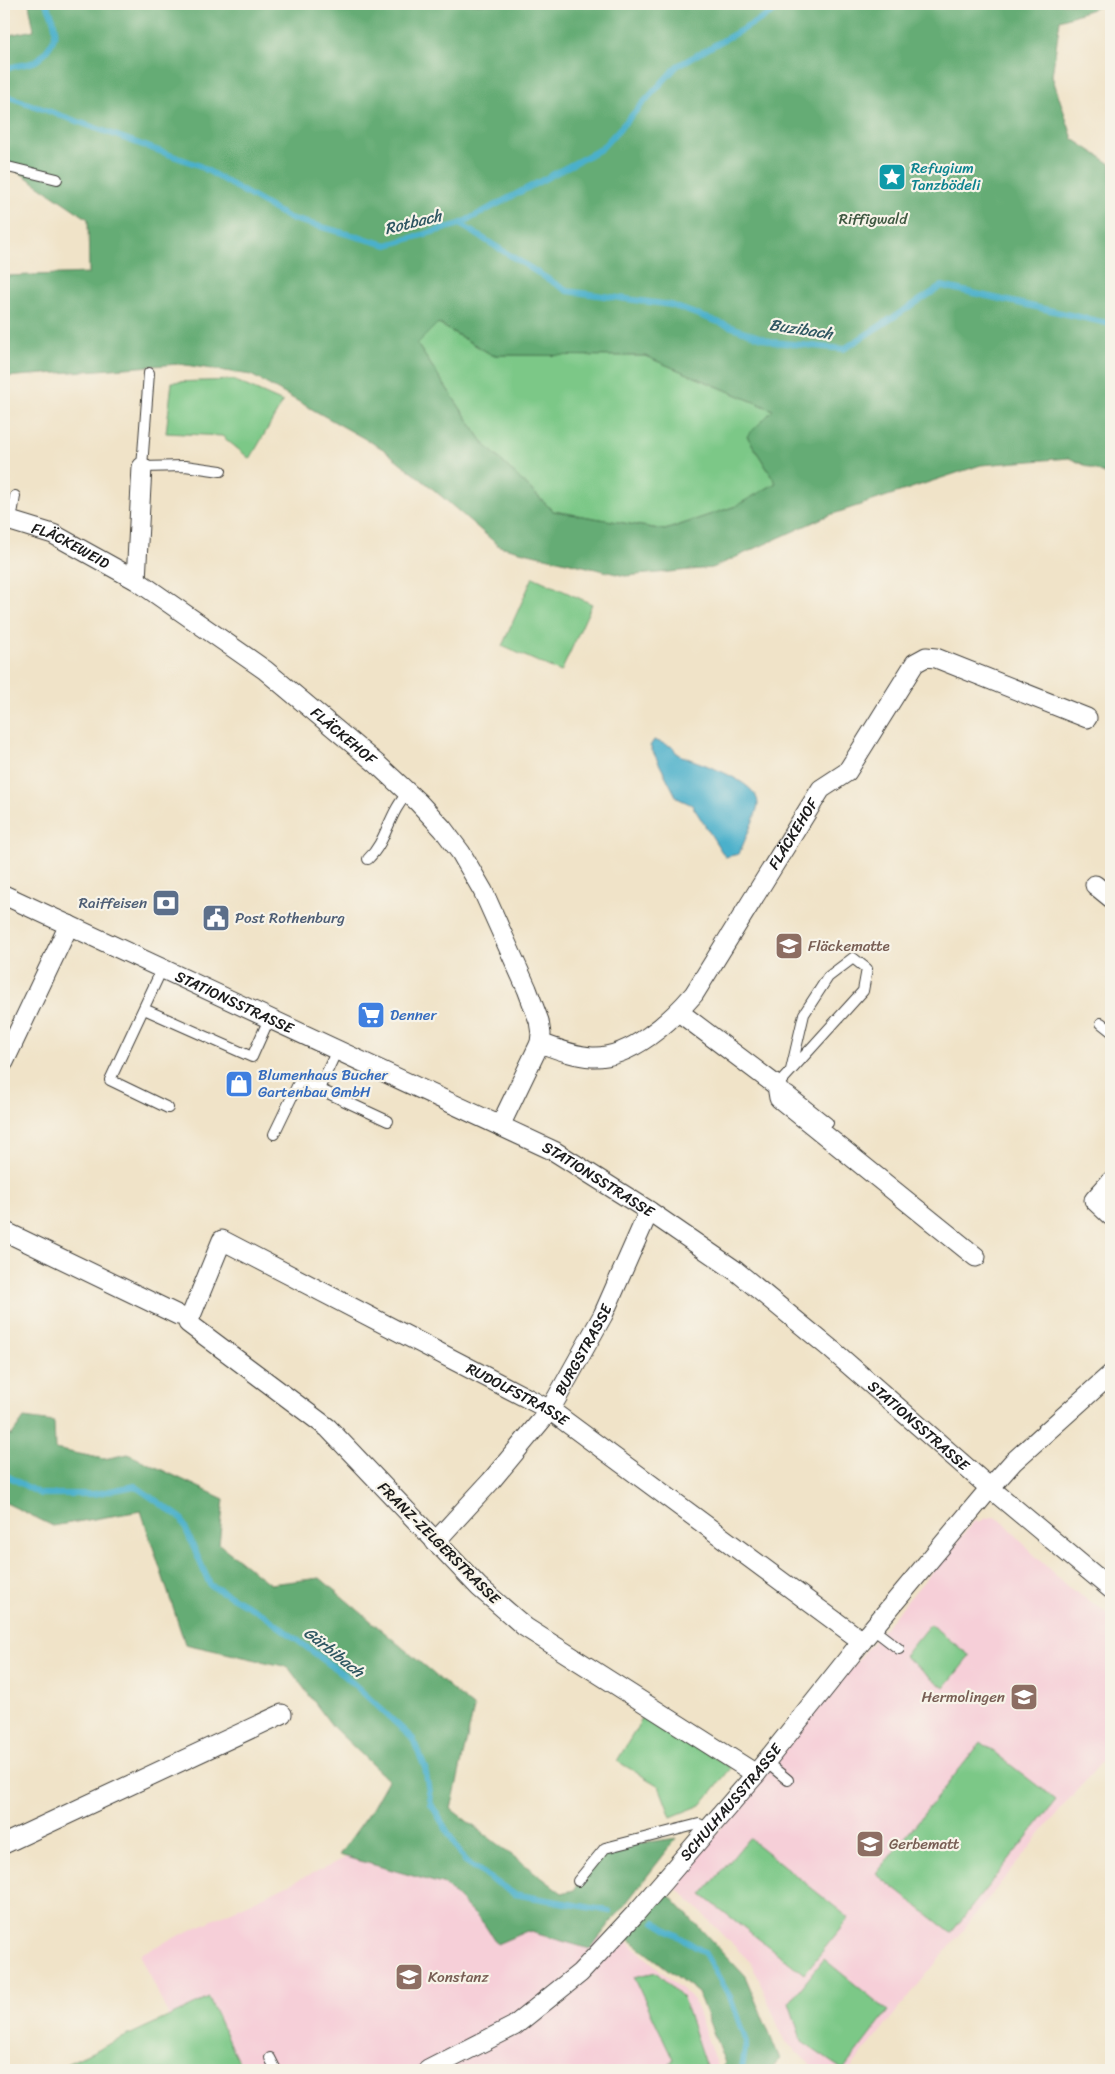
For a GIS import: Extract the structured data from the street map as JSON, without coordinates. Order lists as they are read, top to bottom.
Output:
{
  "streets": {
    "street": [
      "FLÄCKEWEID",
      "FLÄCKEHOF",
      "STATIONSSTRASSE",
      "BURGSTRASSE",
      "RUDOLFSTRASSE",
      "FRANZ-ZELGERSTRASSE",
      "SCHULHAUSSTRASSE"
    ]
  },
  "crossings": [
    ["FLÄCKEWEID", "FLÄCKEHOF"],
    ["STATIONSSTRASSE", "BURGSTRASSE"],
    ["STATIONSSTRASSE", "SCHULHAUSSTRASSE"],
    ["BURGSTRASSE", "RUDOLFSTRASSE"],
    ["BURGSTRASSE", "FRANZ-ZELGERSTRASSE"],
    ["RUDOLFSTRASSE", "FRANZ-ZELGERSTRASSE"],
    ["RUDOLFSTRASSE", "SCHULHAUSSTRASSE"],
    ["FRANZ-ZELGERSTRASSE", "SCHULHAUSSTRASSE"]
  ],
  "water": ["Rotbach", "Buzibach", "Gärbibach"],
  "parks": ["Riffigwald"],
  "places": {
    "place": ["Refugium Tanzbödeli"],
    "bank": ["Raiffeisen"],
    "public building": ["Post Rothenburg"],
    "school or university": [
      "Fläckematte",
      "Hermolingen",
      "Gerbematt",
      "Konstanz"
    ],
    "supermarket": ["Denner"],
    "shop": ["Blumenhaus Bucher Gartenbau GmbH"]
  }
}
